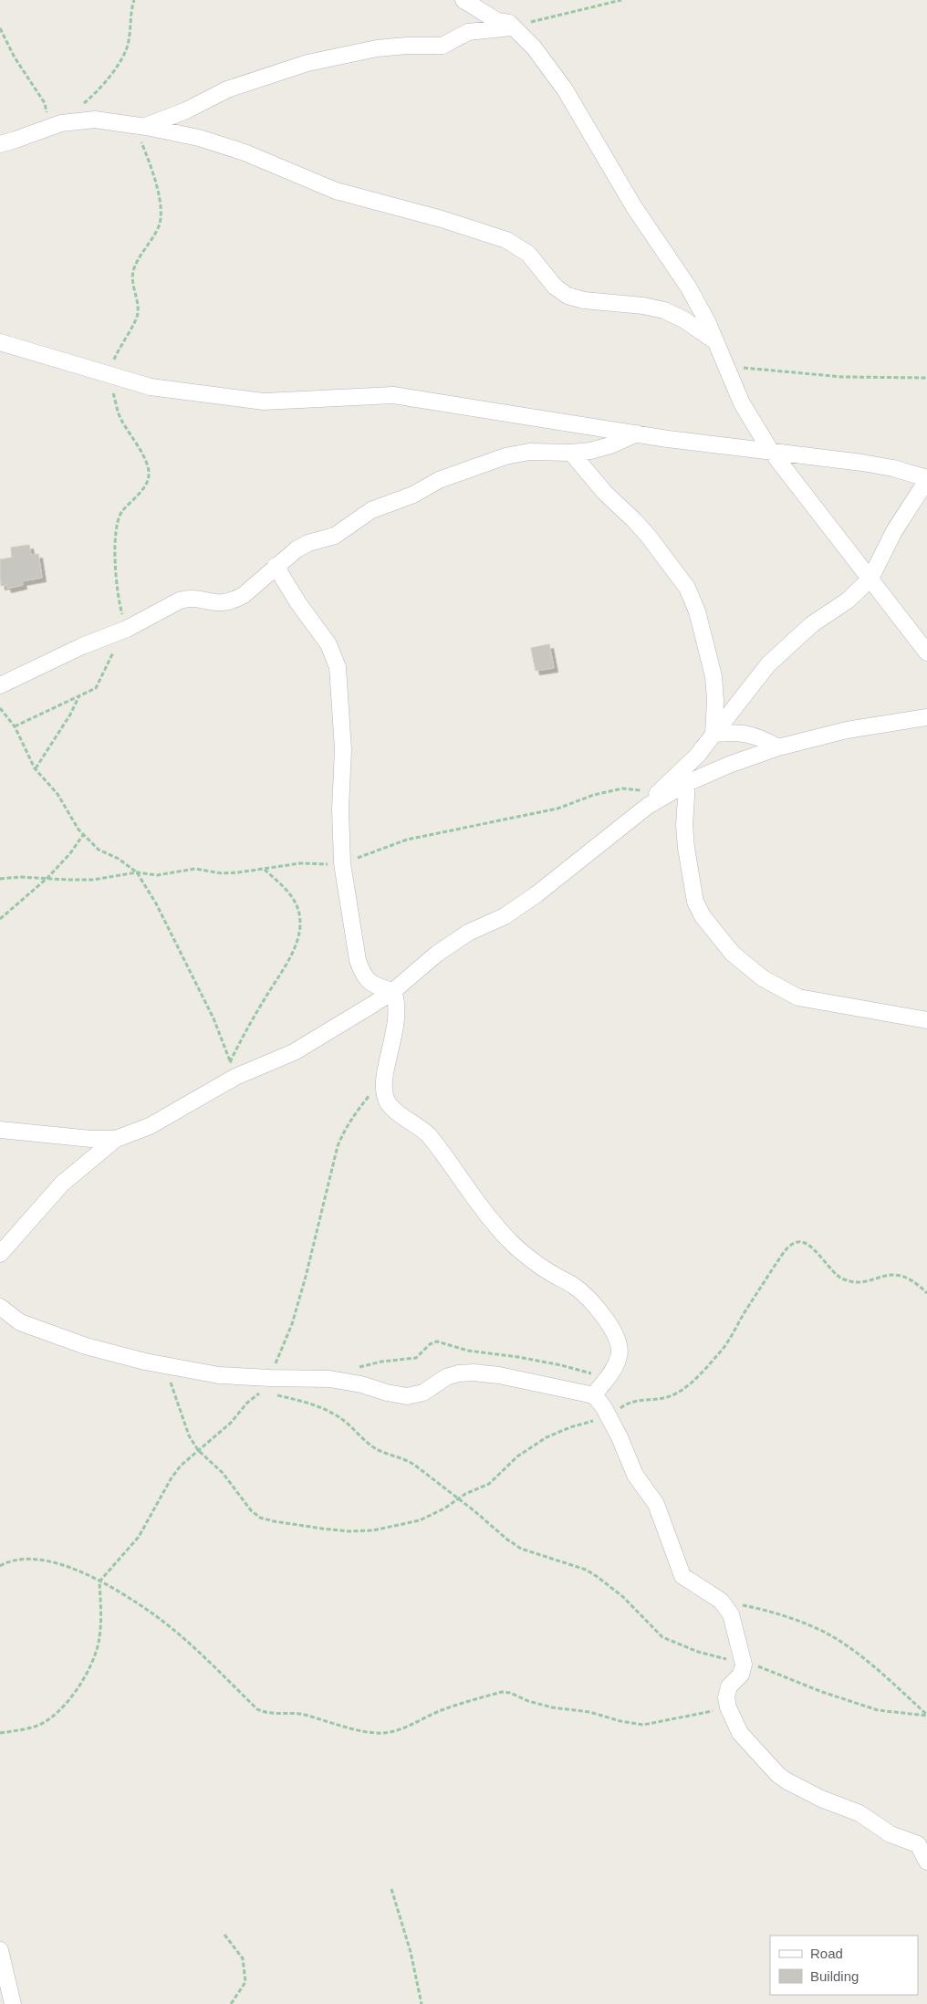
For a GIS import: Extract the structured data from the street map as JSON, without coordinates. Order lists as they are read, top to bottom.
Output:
{
  "legend": ["Road", "Building"]
}
